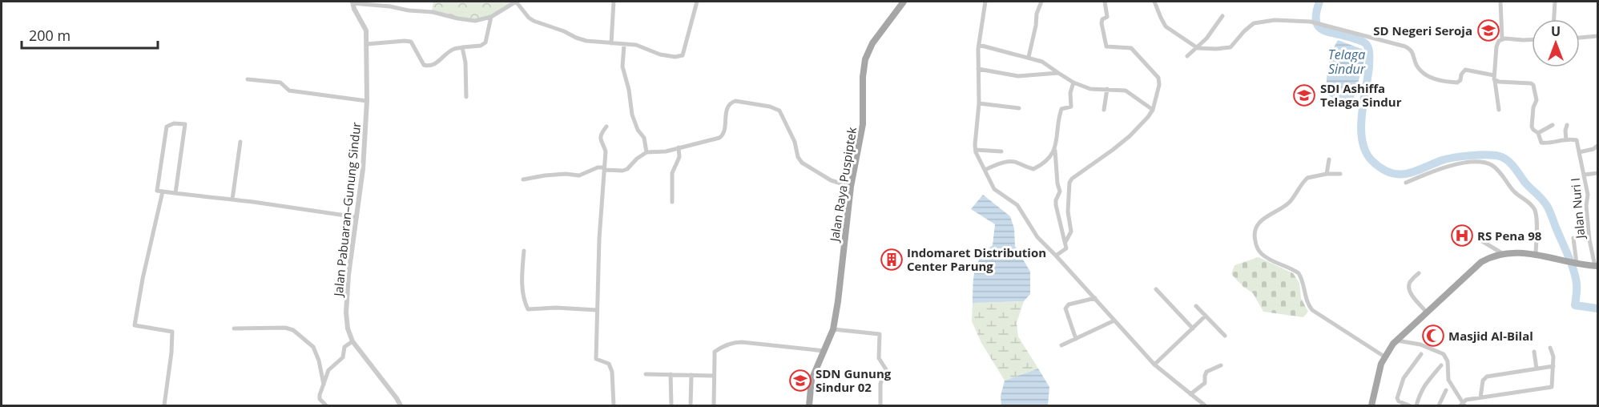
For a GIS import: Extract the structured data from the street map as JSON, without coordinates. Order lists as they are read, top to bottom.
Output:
{
  "streets": {
    "main road": ["Jalan Raya Puspiptek"],
    "street": ["Jalan Nuri I", "Jalan Pabuaran–Gunung Sindur"]
  },
  "water": ["Telaga Sindur"],
  "places": {
    "school or university": ["SD Negeri Seroja", "SDI Ashiffa Telaga Sindur", "SDN Gunung Sindur 02"],
    "hospital": ["RS Pena 98"],
    "building": ["Indomaret Distribution Center Parung"],
    "mosque": ["Masjid Al-Bilal"]
  },
  "scale_bar": "200 m",
  "north": "top"
}
